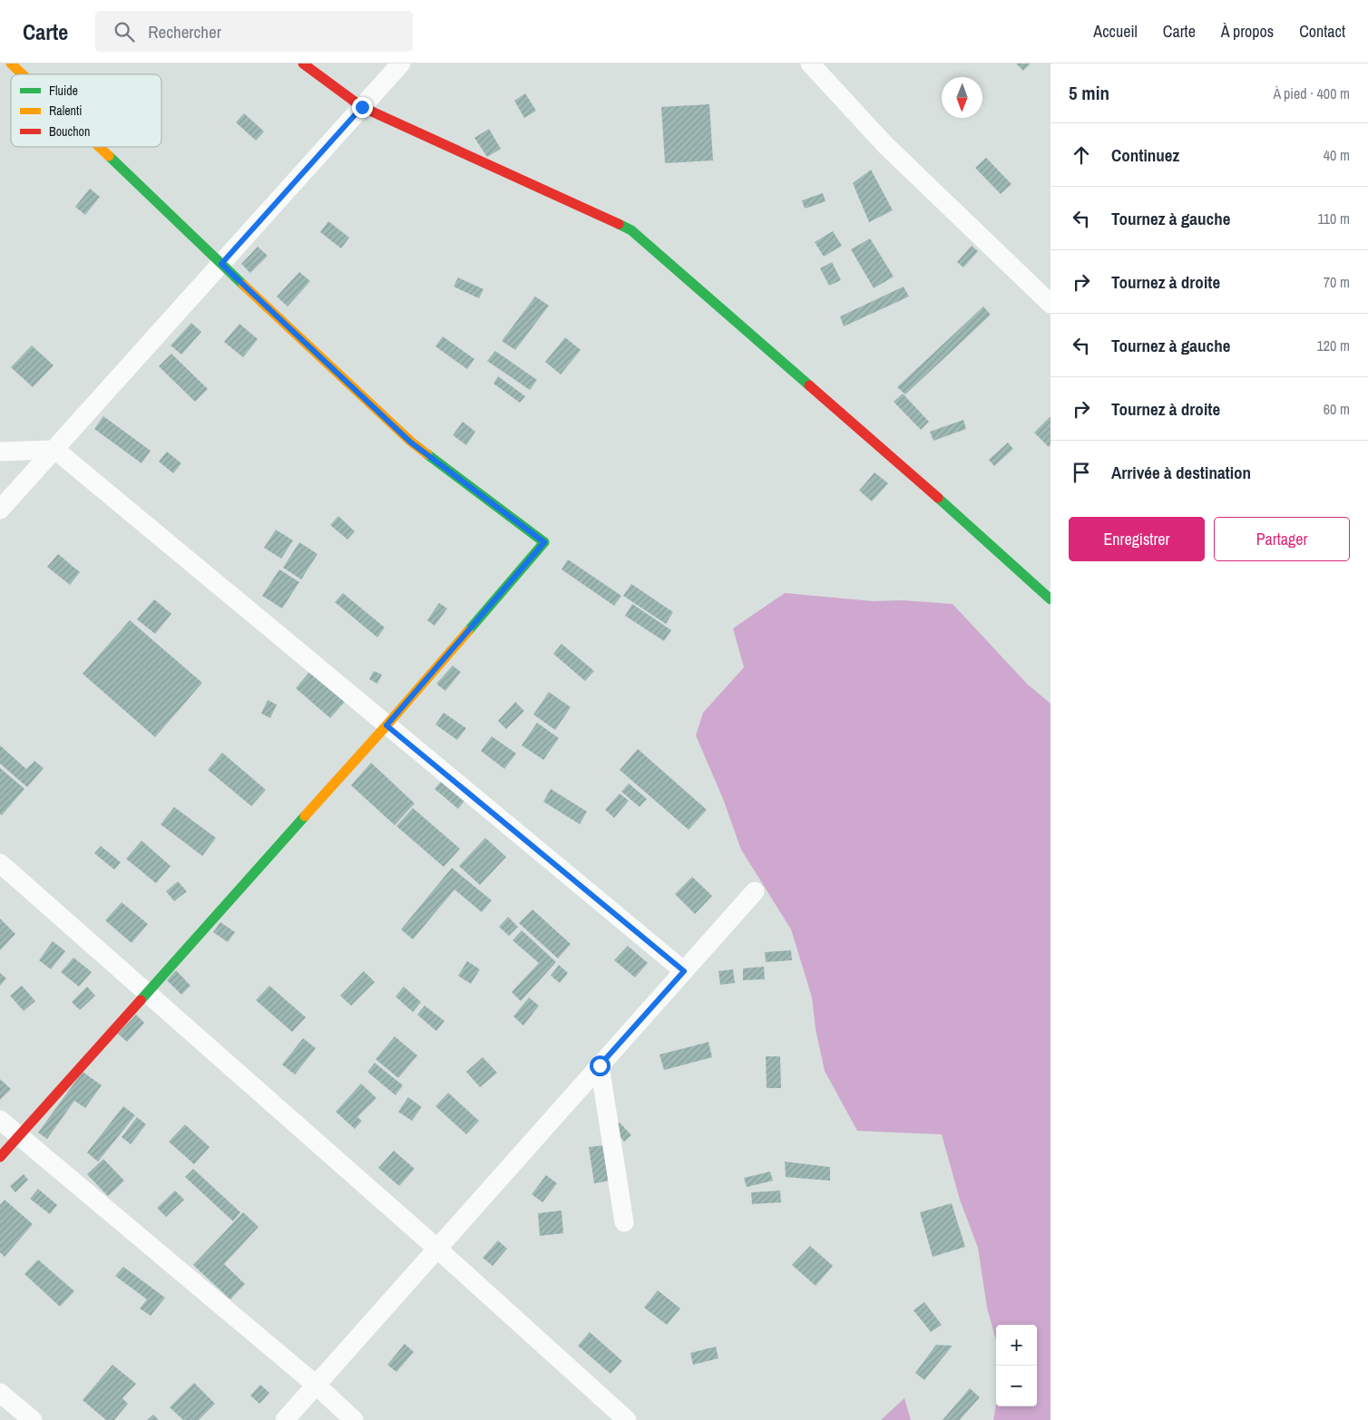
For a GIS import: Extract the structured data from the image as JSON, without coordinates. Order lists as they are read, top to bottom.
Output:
{
  "legend": ["Fluide", "Ralenti", "Bouchon"],
  "north": "bottom",
  "page": {
    "header": "Carte",
    "search": "Rechercher",
    "nav": [
      "Accueil",
      "Carte",
      "À propos",
      "Contact"
    ],
    "heading": ["5 min", "À pied · 400 m"],
    "list": [
      ["Continuez", "40 m"],
      ["Tournez à gauche", "110 m"],
      ["Tournez à droite", "70 m"],
      ["Tournez à gauche", "120 m"],
      ["Tournez à droite", "60 m"],
      "Arrivée à destination"
    ],
    "buttons": ["Enregistrer", "Partager"],
    "map_buttons": ["+", "−"]
  }
}
